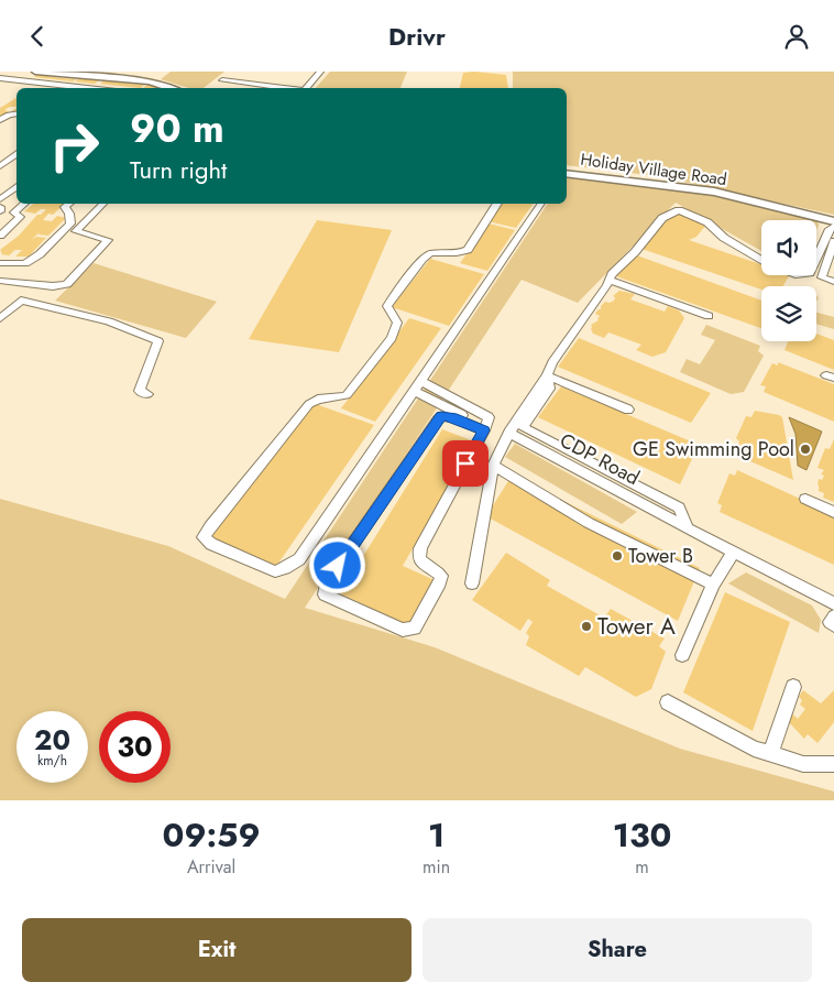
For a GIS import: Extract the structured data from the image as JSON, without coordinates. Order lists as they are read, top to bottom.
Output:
{
  "streets": {
    "street": ["Holiday Village Road", "CDP Road"]
  },
  "places": ["GE Swimming Pool", "Tower B", "Tower A"],
  "page": {
    "header": "Drivr",
    "turn": ["90 m", "Turn right"],
    "speed": "20 km/h",
    "limit": "30",
    "eta": [
      "09:59",
      "Arrival",
      "1",
      "min",
      "130",
      "m"
    ],
    "buttons": ["Exit", "Share"]
  }
}
